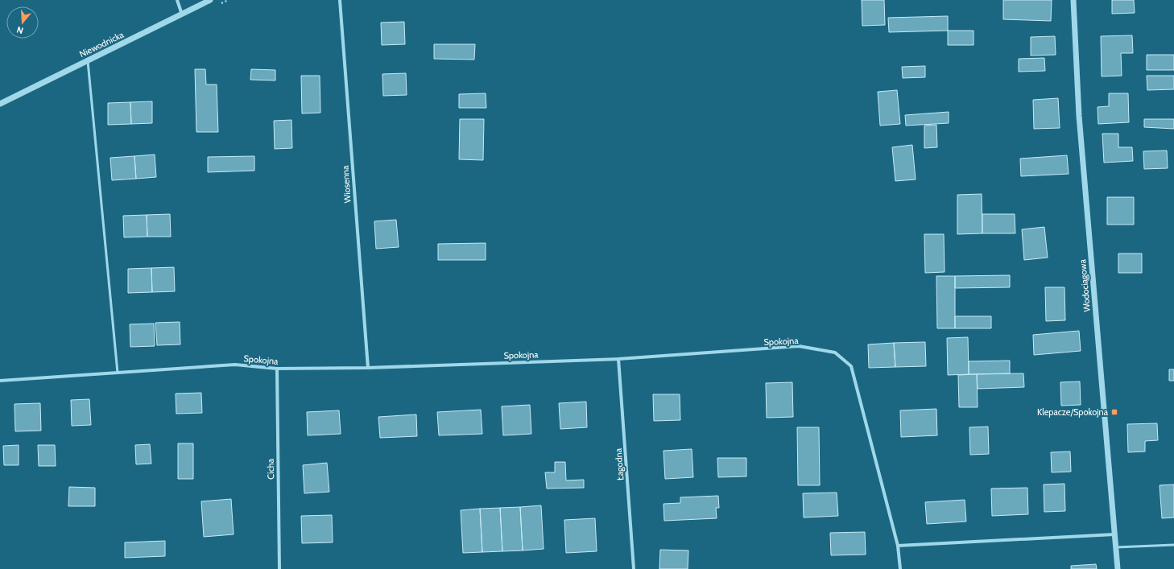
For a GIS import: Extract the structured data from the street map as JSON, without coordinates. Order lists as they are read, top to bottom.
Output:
{
  "streets": {
    "street": [
      "Niewodnicka",
      "Wiosenna",
      "Wodociągowa",
      "Spokojna",
      "Łagodna",
      "Cicha"
    ]
  },
  "crossings": [
    ["Wiosenna", "Spokojna"],
    ["Spokojna", "Łagodna"],
    ["Spokojna", "Cicha"]
  ],
  "places": {
    "transit": ["Klepacze/Spokojna"]
  },
  "north": "bottom"
}
